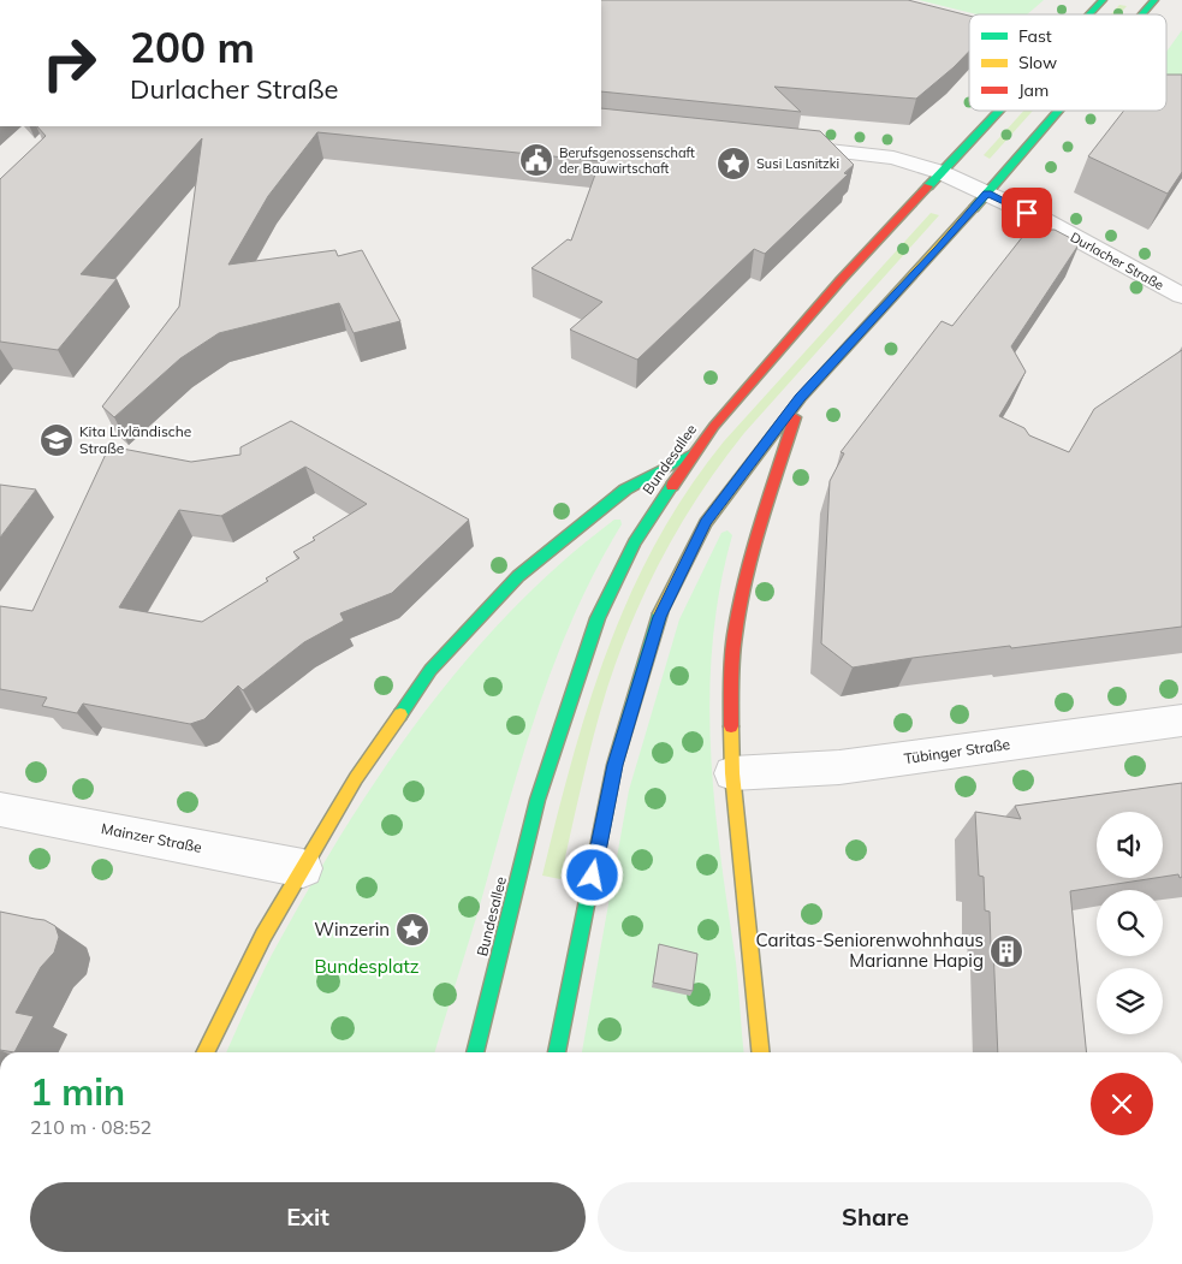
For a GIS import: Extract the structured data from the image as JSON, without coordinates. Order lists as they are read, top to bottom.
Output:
{
  "streets": {
    "main road": ["Bundesallee"],
    "street": ["Durlacher Straße", "Tübinger Straße", "Mainzer Straße"]
  },
  "crossings": [
    ["Durlacher Straße", "Bundesallee"]
  ],
  "parks": ["Bundesplatz"],
  "places": {
    "public building": ["Berufsgenossenschaft der Bauwirtschaft"],
    "place": ["Susi Lasnitzki", "Winzerin"],
    "school or university": ["Kita Livländische Straße"],
    "building": ["Caritas-Seniorenwohnhaus Marianne Hapig"]
  },
  "legend": ["Fast", "Slow", "Jam"],
  "page": {
    "turn": ["200 m", "Durlacher Straße"],
    "heading": ["1 min", "210 m · 08:52"],
    "buttons": ["Exit", "Share"]
  }
}
